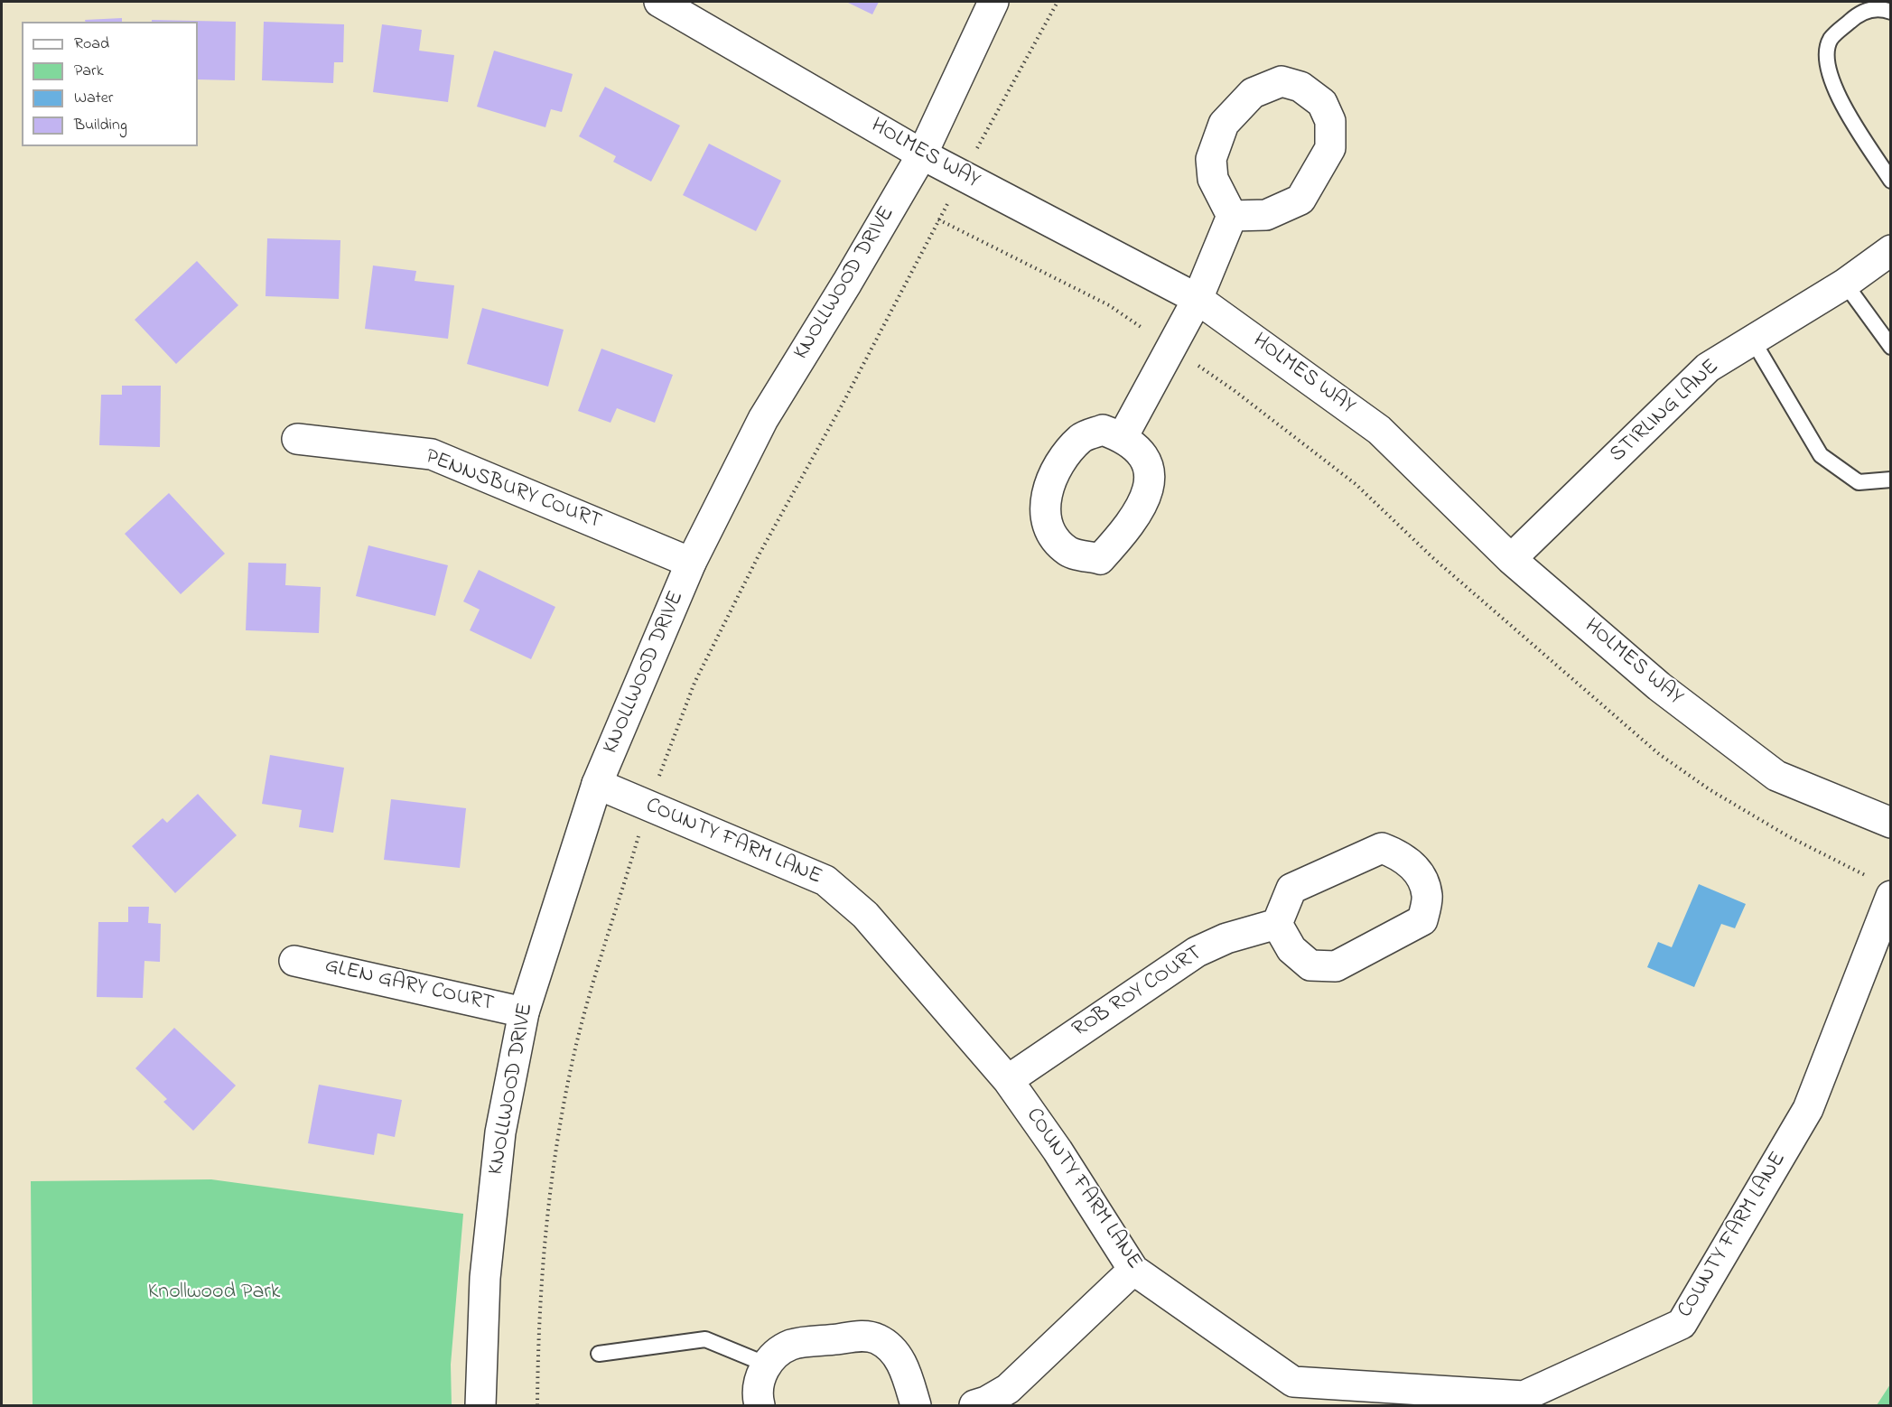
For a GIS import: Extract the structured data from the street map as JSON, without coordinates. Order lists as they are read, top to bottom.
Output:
{
  "streets": {
    "street": [
      "HOLMES WAY",
      "KNOLLWOOD DRIVE",
      "STIRLING LANE",
      "PENNSBURY COURT",
      "COUNTY FARM LANE",
      "GLEN GARY COURT",
      "ROB ROY COURT"
    ]
  },
  "crossings": [
    ["HOLMES WAY", "KNOLLWOOD DRIVE"],
    ["HOLMES WAY", "STIRLING LANE"],
    ["KNOLLWOOD DRIVE", "PENNSBURY COURT"],
    ["KNOLLWOOD DRIVE", "COUNTY FARM LANE"],
    ["KNOLLWOOD DRIVE", "GLEN GARY COURT"],
    ["COUNTY FARM LANE", "ROB ROY COURT"]
  ],
  "parks": ["Knollwood Park"],
  "legend": [
    "Road",
    "Park",
    "Water",
    "Building"
  ]
}
